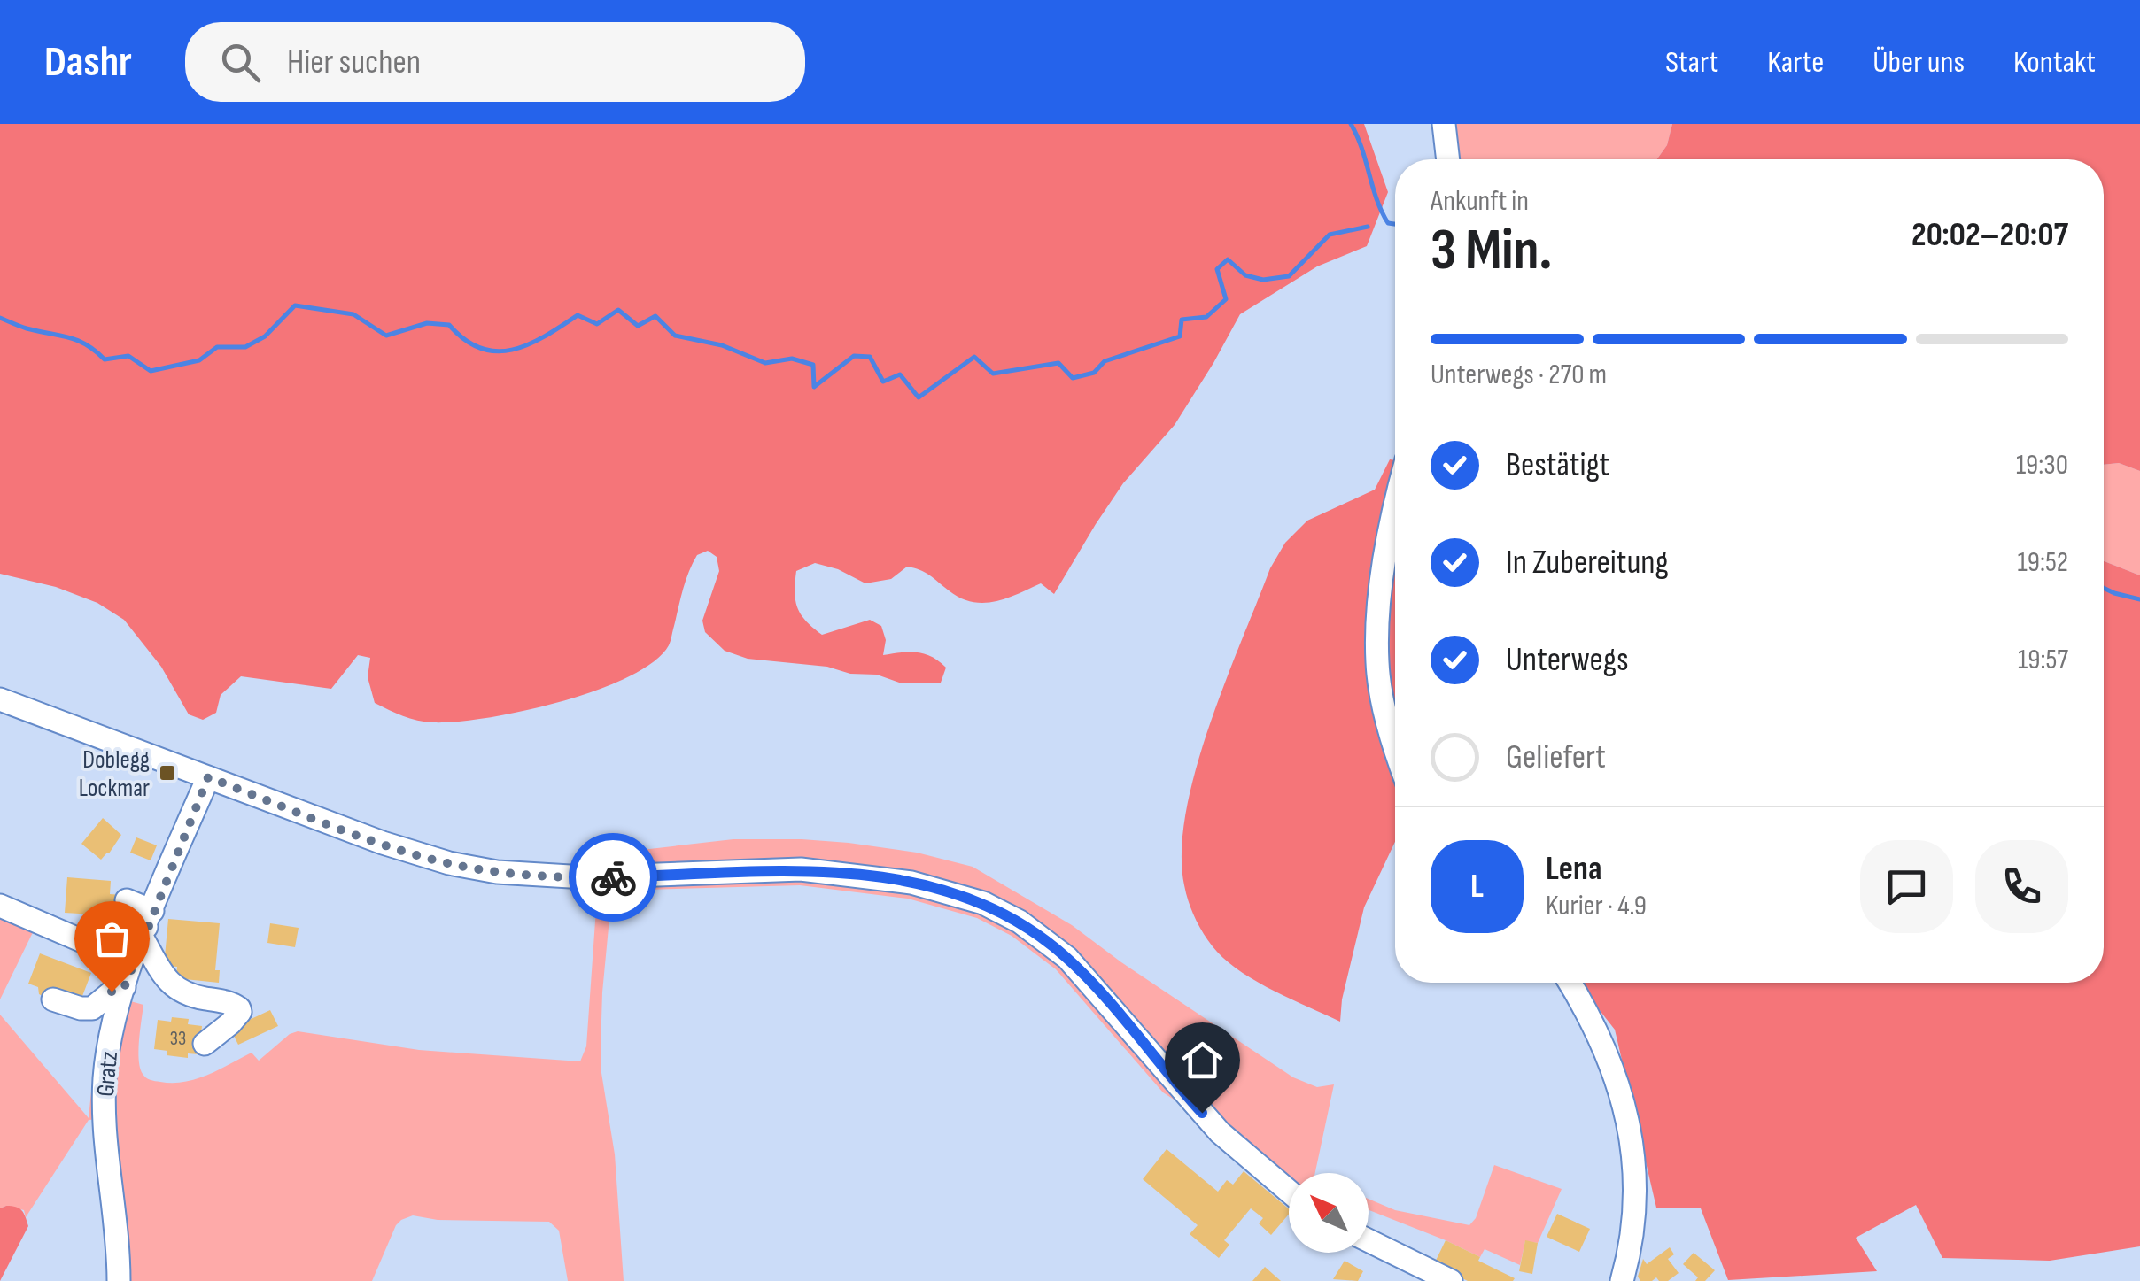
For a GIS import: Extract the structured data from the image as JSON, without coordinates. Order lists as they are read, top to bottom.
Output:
{
  "streets": {
    "street": ["Gratz"]
  },
  "places": {
    "transit": ["Doblegg Lockmar"]
  },
  "house_numbers": ["33"],
  "north": "top left",
  "page": {
    "header": "Dashr",
    "search": "Hier suchen",
    "nav": [
      "Start",
      "Karte",
      "Über uns",
      "Kontakt"
    ],
    "heading": ["3 Min.", "Ankunft in", "20:02–20:07"],
    "panel": ["Lena", "Kurier · 4.9"],
    "bar": "Unterwegs · 270 m",
    "list": [
      ["Bestätigt", "19:30"],
      ["In Zubereitung", "19:52"],
      ["Unterwegs", "19:57"],
      "Geliefert"
    ],
    "round": "L"
  }
}
